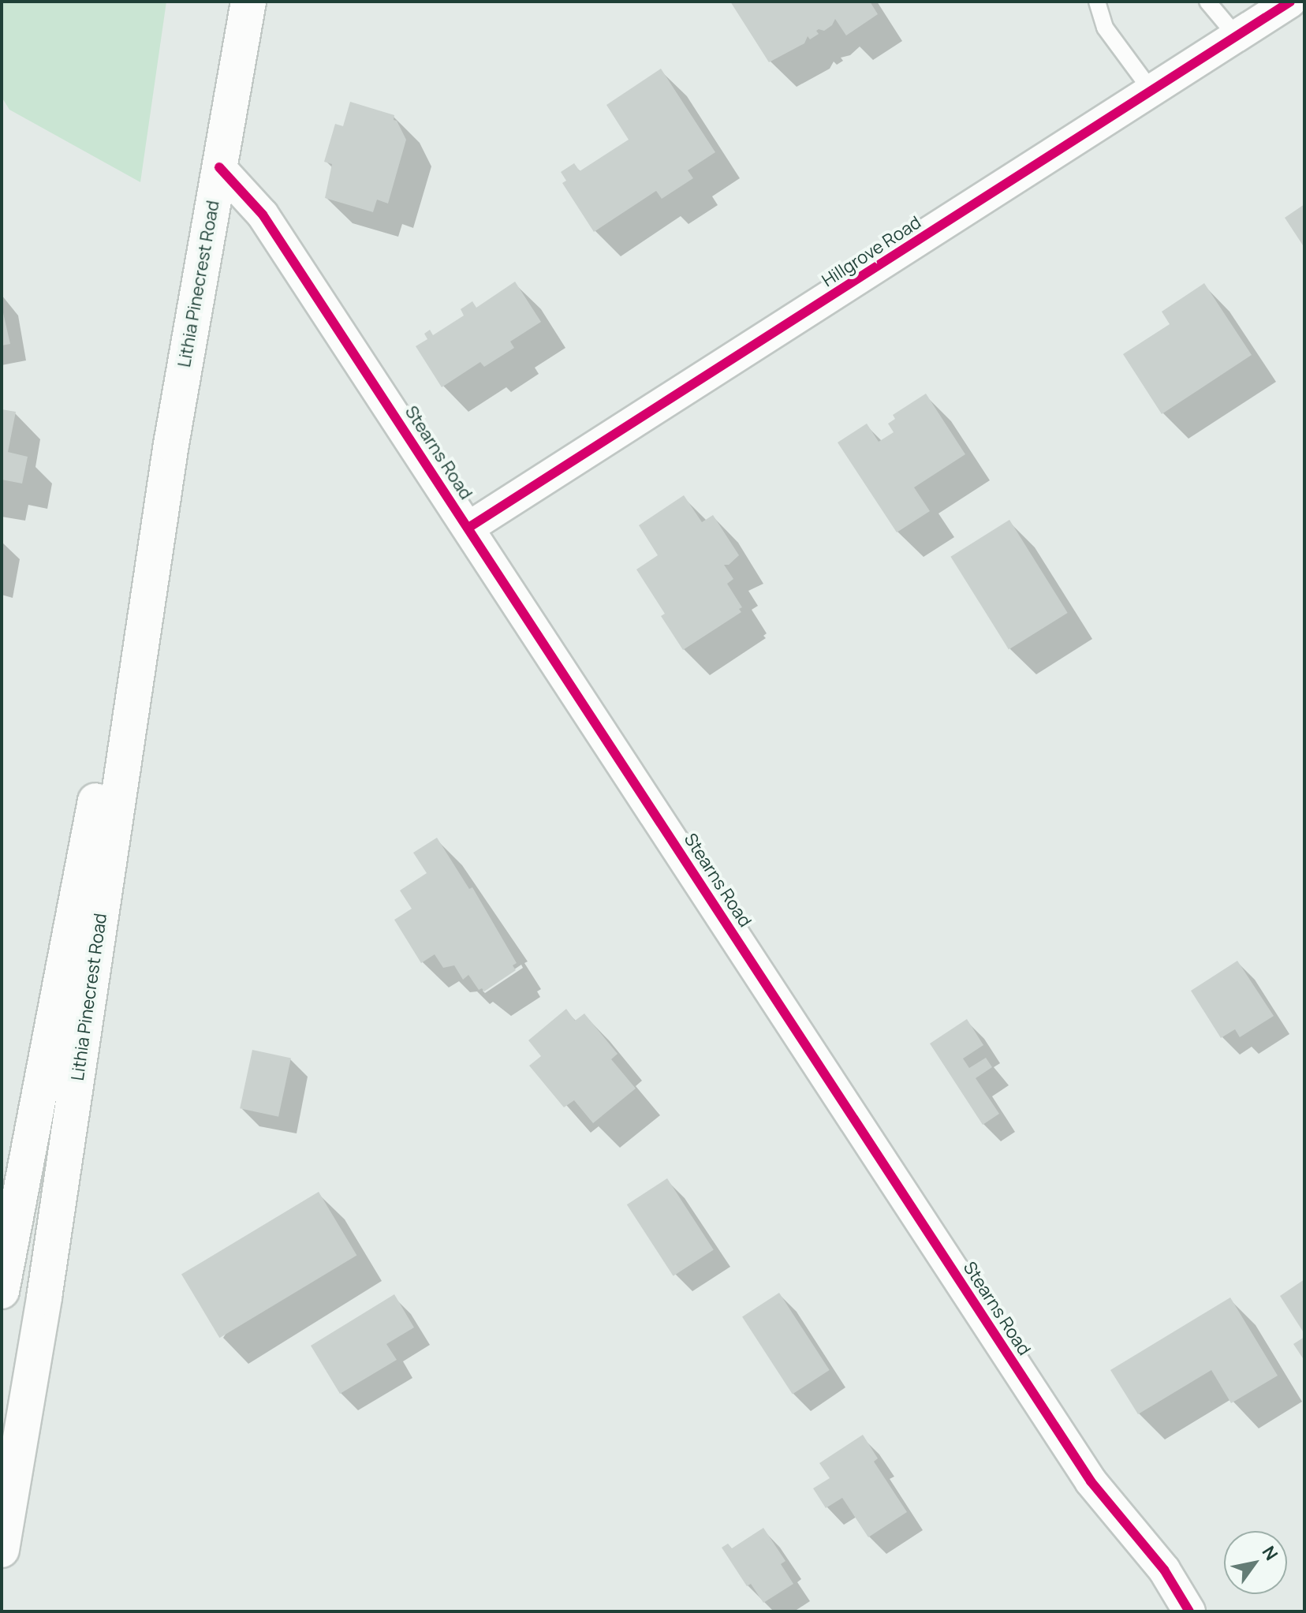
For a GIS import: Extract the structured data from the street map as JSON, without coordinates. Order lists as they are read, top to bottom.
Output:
{
  "streets": {
    "main road": ["Lithia Pinecrest Road"],
    "street": ["Hillgrove Road", "Stearns Road"]
  },
  "crossings": [
    ["Hillgrove Road", "Stearns Road"],
    ["Lithia Pinecrest Road", "Stearns Road"]
  ],
  "north": "top right"
}
